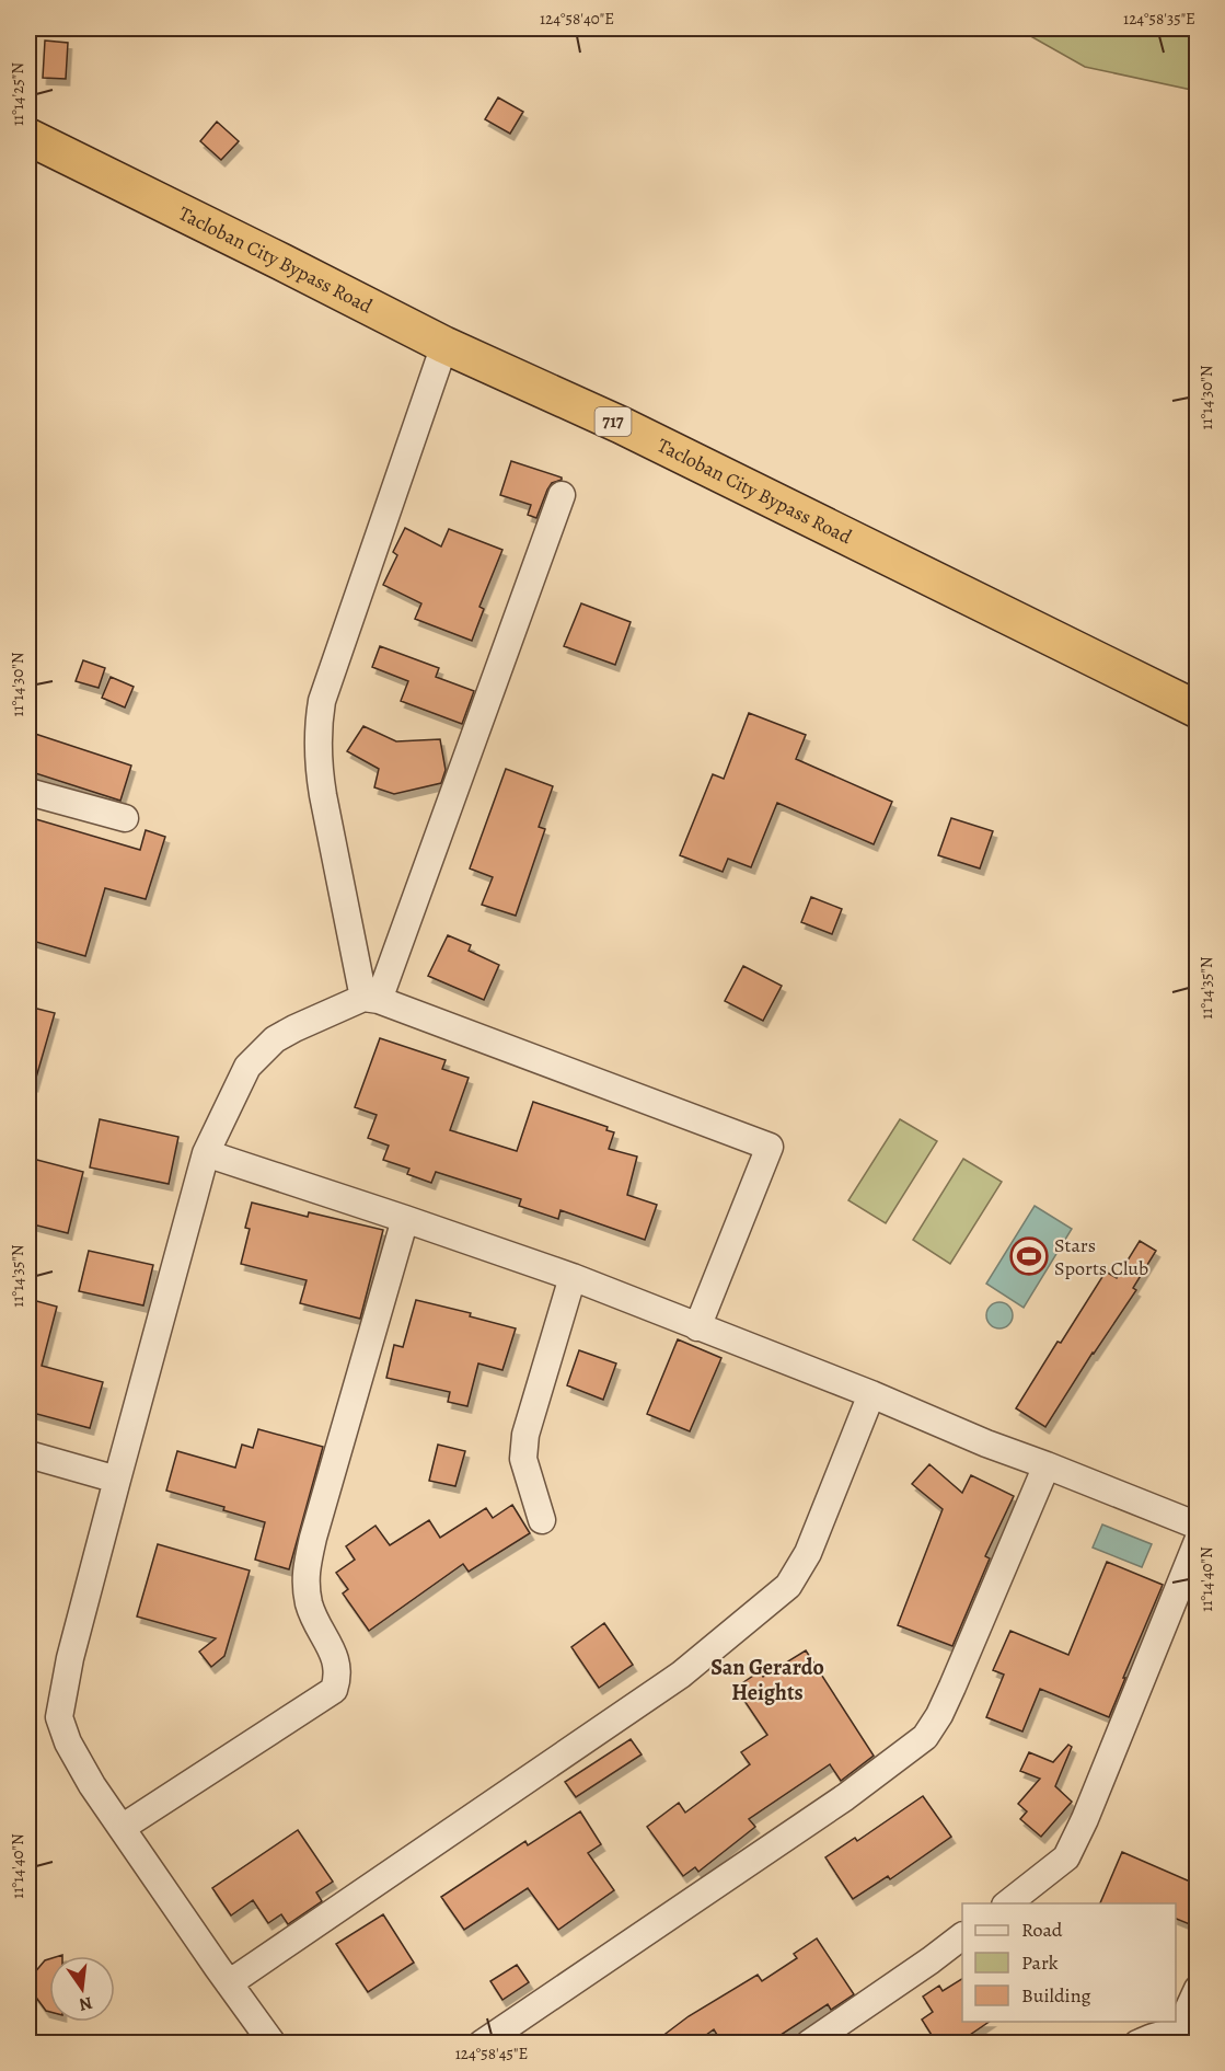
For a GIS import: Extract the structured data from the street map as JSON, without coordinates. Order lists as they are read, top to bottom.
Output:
{
  "streets": {
    "highway": ["Tacloban City Bypass Road", "717"]
  },
  "districts": ["San Gerardo Heights"],
  "places": {
    "sports": ["Stars Sports Club"]
  },
  "legend": ["Road", "Park", "Building"],
  "north": "bottom",
  "coordinates": [
    "124°58'40\"E",
    "124°58'35\"E",
    "11°14'25\"N",
    "11°14'30\"N",
    "11°14'35\"N",
    "11°14'40\"N",
    "124°58'45\"E"
  ]
}
